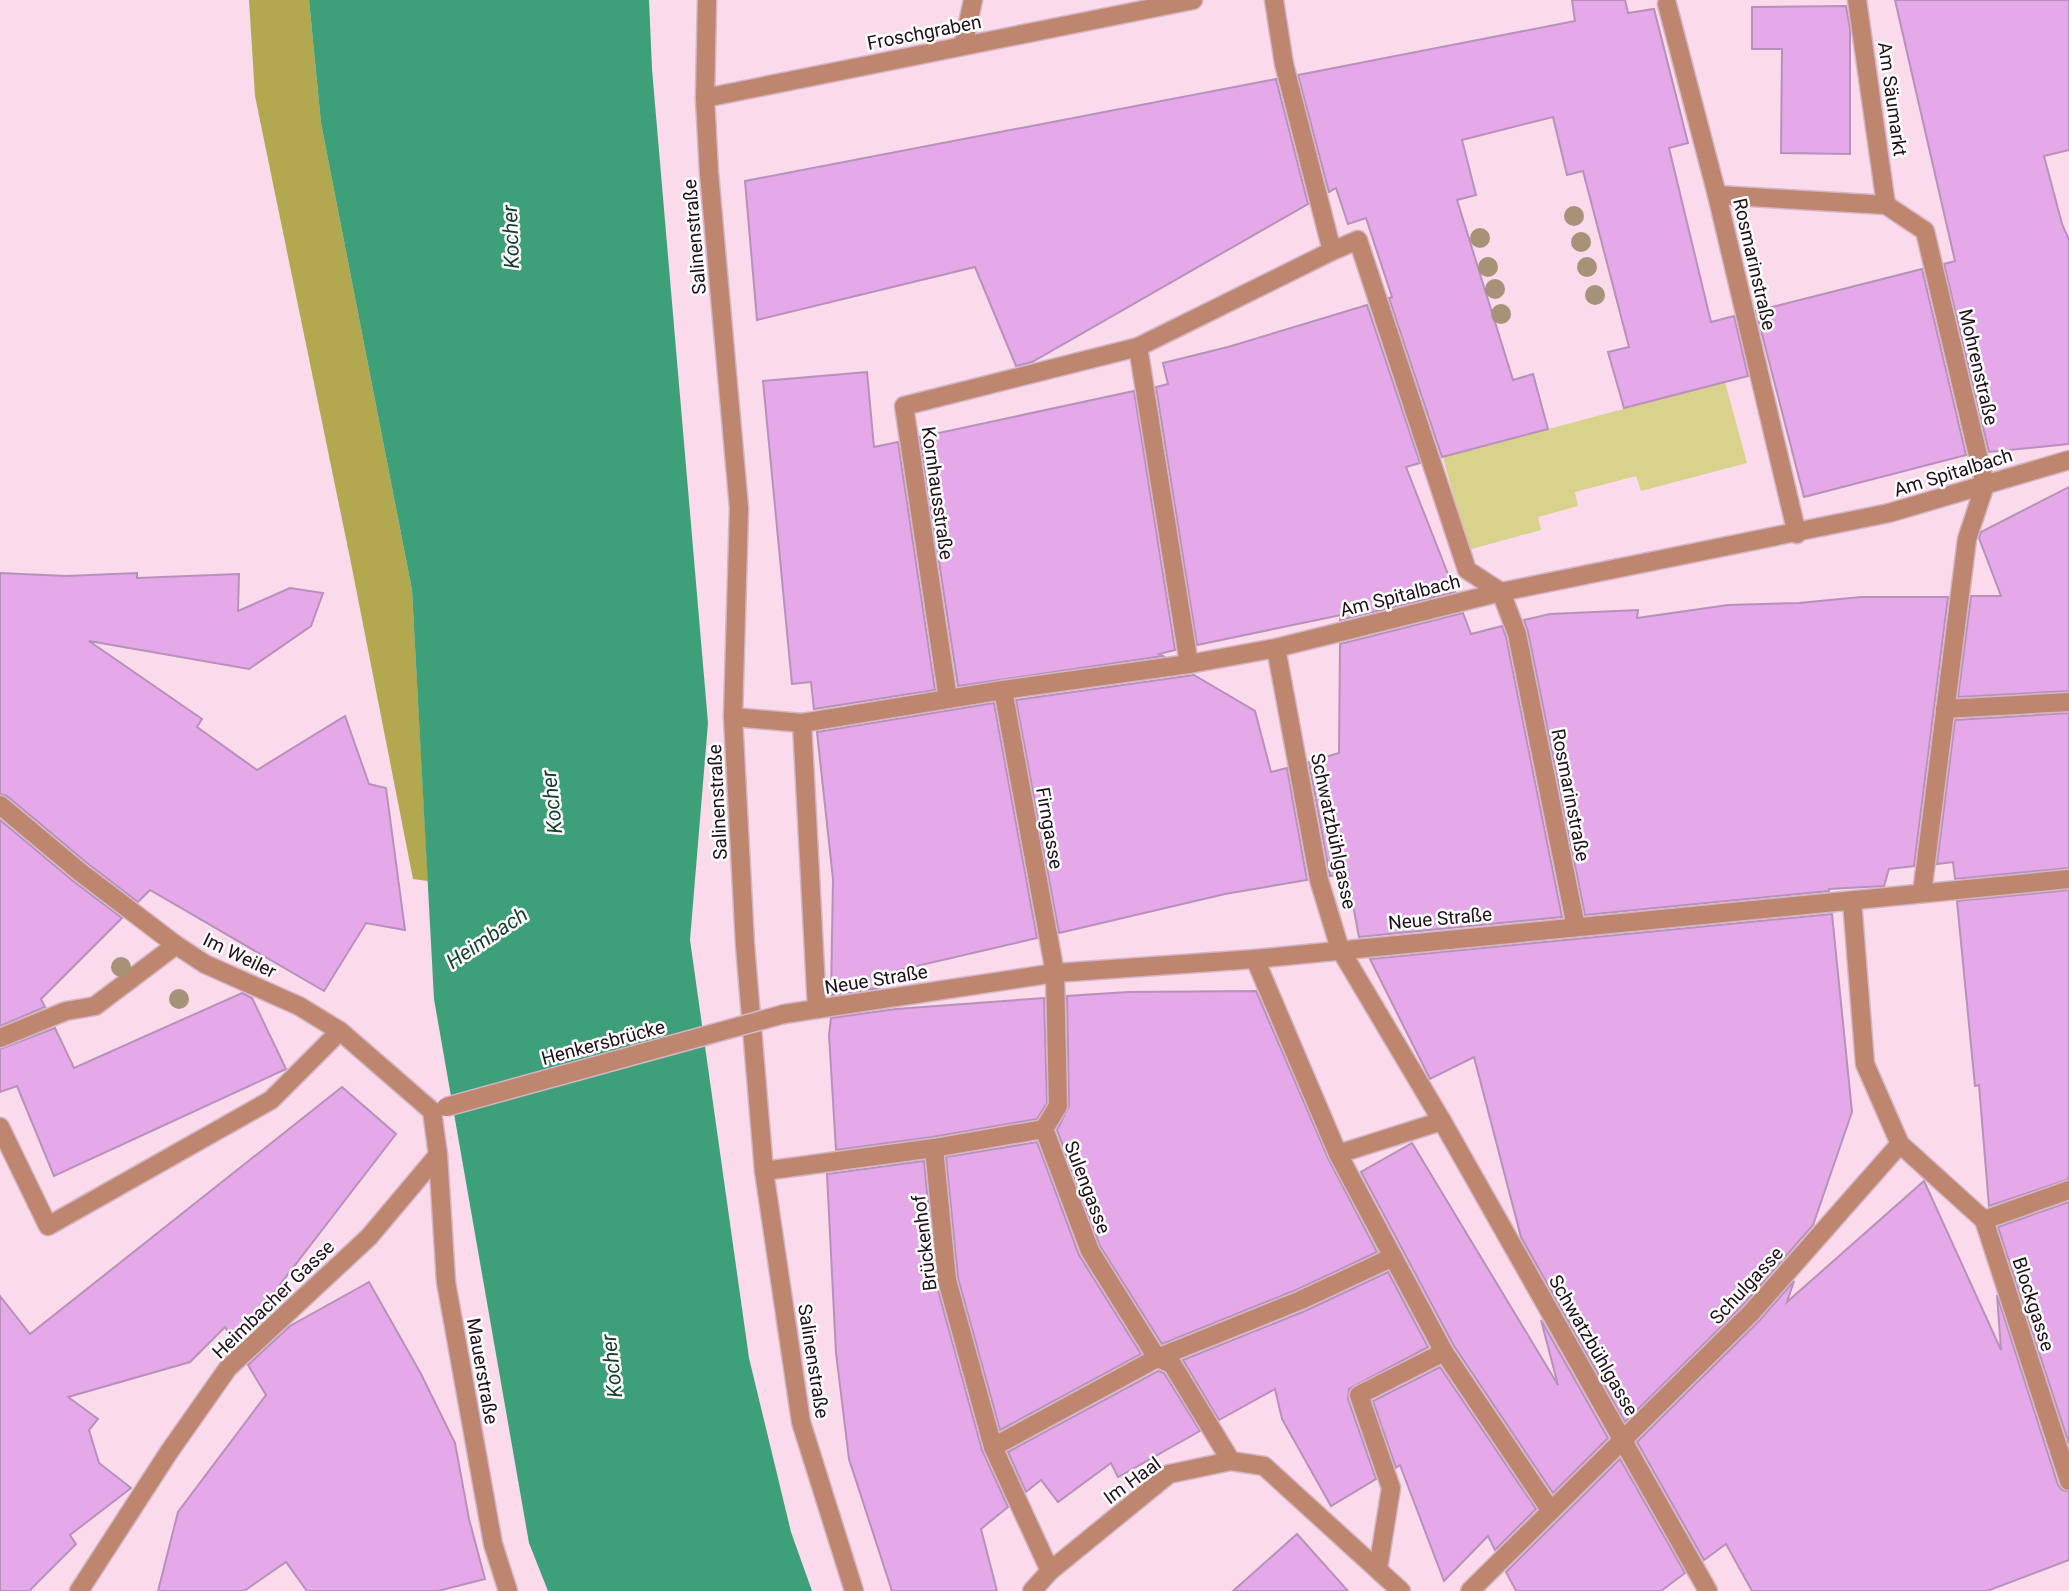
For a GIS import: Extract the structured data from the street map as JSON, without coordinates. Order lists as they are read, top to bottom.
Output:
{
  "streets": {
    "street": [
      "Froschgraben",
      "Am Säumarkt",
      "Salinenstraße",
      "Rosmarinstraße",
      "Mohrenstraße",
      "Am Spitalbach",
      "Kornhausstraße",
      "Firngasse",
      "Schwatzbühlgasse",
      "Neue Straße",
      "Im Weiler",
      "Henkersbrücke",
      "Sulengasse",
      "Brückenhof",
      "Schulgasse",
      "Heimbacher Gasse",
      "Blockgasse",
      "Mauerstraße",
      "Im Haal"
    ]
  },
  "crossings": [
    ["Froschgraben", "Salinenstraße"],
    ["Am Säumarkt", "Mohrenstraße"],
    ["Salinenstraße", "Am Spitalbach"],
    ["Rosmarinstraße", "Am Spitalbach"],
    ["Rosmarinstraße", "Kornhausstraße"],
    ["Rosmarinstraße", "Neue Straße"],
    ["Mohrenstraße", "Am Spitalbach"],
    ["Am Spitalbach", "Kornhausstraße"],
    ["Am Spitalbach", "Firngasse"],
    ["Am Spitalbach", "Schwatzbühlgasse"],
    ["Am Spitalbach", "Neue Straße"],
    ["Firngasse", "Neue Straße"],
    ["Firngasse", "Sulengasse"],
    ["Schwatzbühlgasse", "Neue Straße"],
    ["Schwatzbühlgasse", "Schulgasse"],
    ["Neue Straße", "Henkersbrücke"],
    ["Neue Straße", "Sulengasse"],
    ["Im Weiler", "Henkersbrücke"],
    ["Sulengasse", "Im Haal"],
    ["Brückenhof", "Im Haal"],
    ["Heimbacher Gasse", "Mauerstraße"]
  ],
  "water": ["Kocher", "Heimbach"]
}
